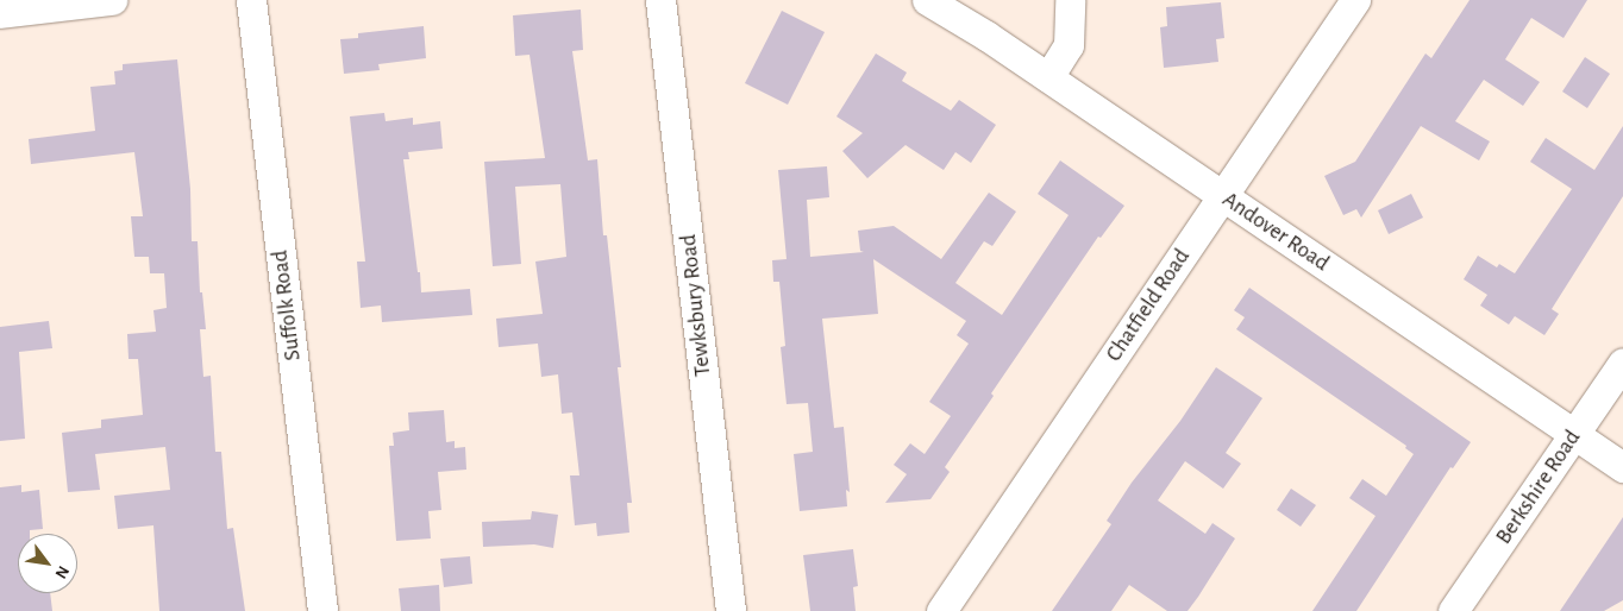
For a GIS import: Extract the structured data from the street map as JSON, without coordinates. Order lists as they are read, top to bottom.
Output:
{
  "streets": {
    "street": [
      "Andover Road",
      "Suffolk Road",
      "Tewksbury Road",
      "Chatfield Road",
      "Berkshire Road"
    ]
  },
  "crossings": [
    ["Andover Road", "Chatfield Road"],
    ["Andover Road", "Berkshire Road"]
  ],
  "north": "bottom right"
}
